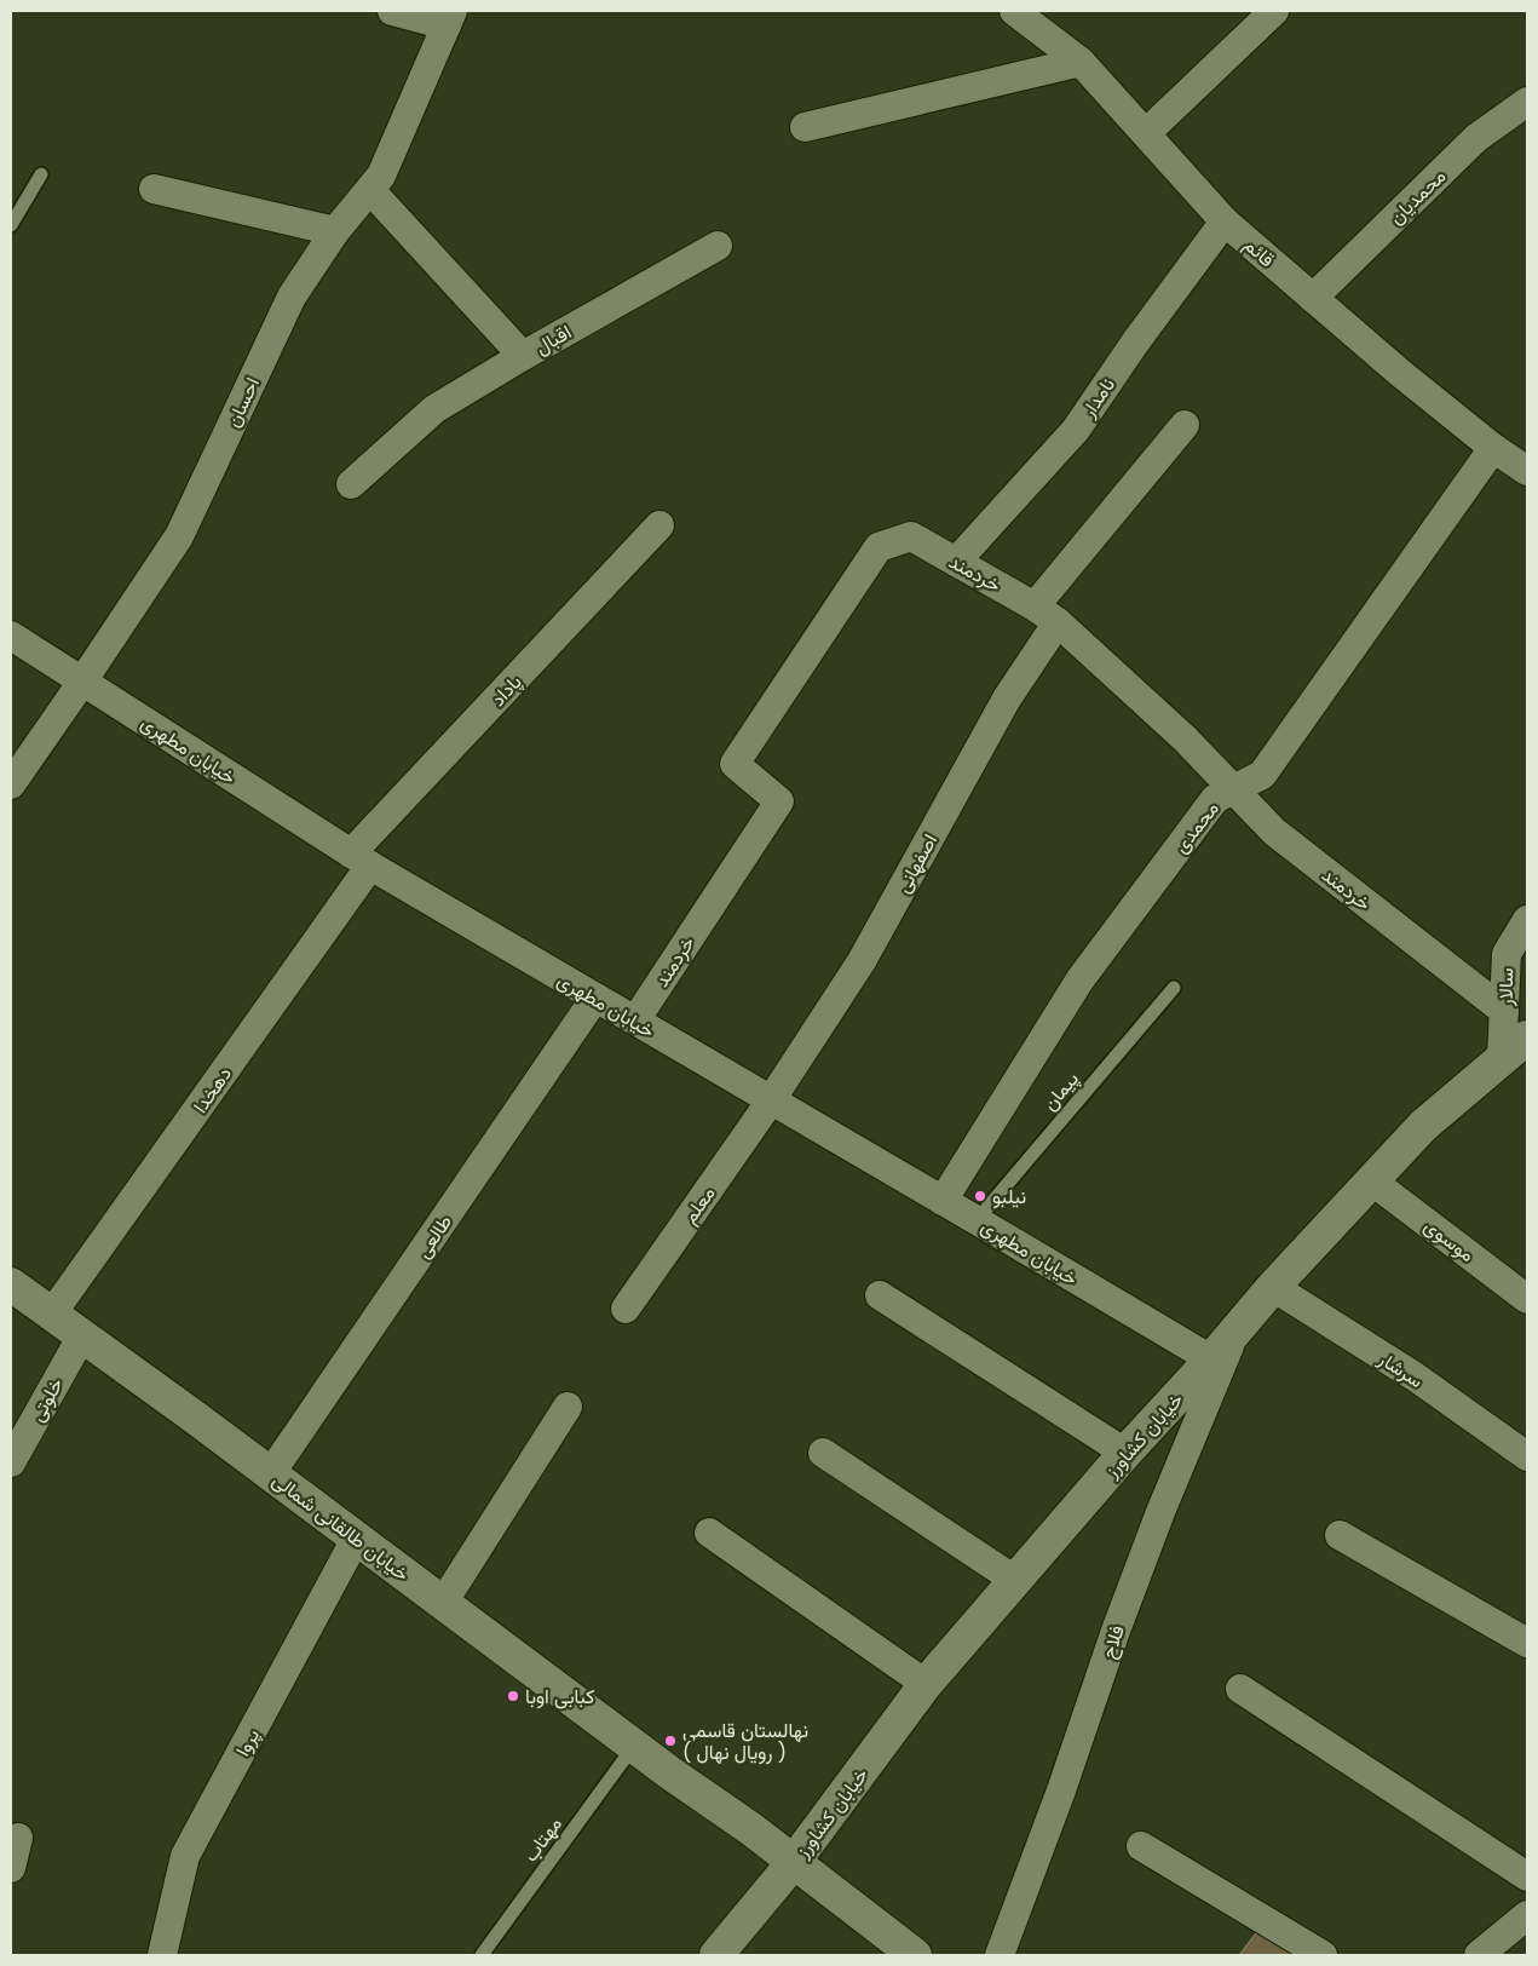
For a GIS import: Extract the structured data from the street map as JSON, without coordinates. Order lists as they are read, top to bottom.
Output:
{
  "streets": {
    "main road": ["خیابان کشاورز", "خیابان طالقانی شمالی"],
    "street": [
      "محمدیان",
      "قائم",
      "اقبال",
      "نامدار",
      "احسان",
      "خردمند",
      "پاداد",
      "خیابان مطهری",
      "محمدی",
      "اصفهانی",
      "سالار",
      "دهخدا",
      "معلم",
      "طالعی",
      "موسوی",
      "سرشار",
      "خلوتی",
      "فلاح",
      "پروا"
    ],
    "lane": ["پیمان", "مهتاب"]
  },
  "crossings": [
    ["محمدیان", "قائم"],
    ["قائم", "نامدار"],
    ["قائم", "محمدی"],
    ["اقبال", "احسان"],
    ["نامدار", "خردمند"],
    ["احسان", "خیابان مطهری"],
    ["خردمند", "خیابان مطهری"],
    ["خردمند", "محمدی"],
    ["خردمند", "اصفهانی"],
    ["خردمند", "سالار"],
    ["پاداد", "خیابان مطهری"],
    ["پاداد", "دهخدا"],
    ["خیابان مطهری", "محمدی"],
    ["خیابان مطهری", "اصفهانی"],
    ["خیابان مطهری", "دهخدا"],
    ["خیابان مطهری", "پیمان"],
    ["خیابان مطهری", "معلم"],
    ["خیابان مطهری", "طالعی"],
    ["خیابان مطهری", "خیابان کشاورز"],
    ["اصفهانی", "معلم"],
    ["سالار", "خیابان کشاورز"],
    ["دهخدا", "خیابان طالقانی شمالی"],
    ["طالعی", "خیابان طالقانی شمالی"],
    ["موسوی", "خیابان کشاورز"],
    ["سرشار", "خیابان کشاورز"],
    ["خلوتی", "خیابان طالقانی شمالی"],
    ["خیابان کشاورز", "خیابان طالقانی شمالی"],
    ["خیابان کشاورز", "فلاح"],
    ["خیابان طالقانی شمالی", "پروا"],
    ["خیابان طالقانی شمالی", "مهتاب"]
  ],
  "places": ["نیلبو", "کبابی اوبا", "نهالستان قاسمی ( رویال نهال )"]
}
